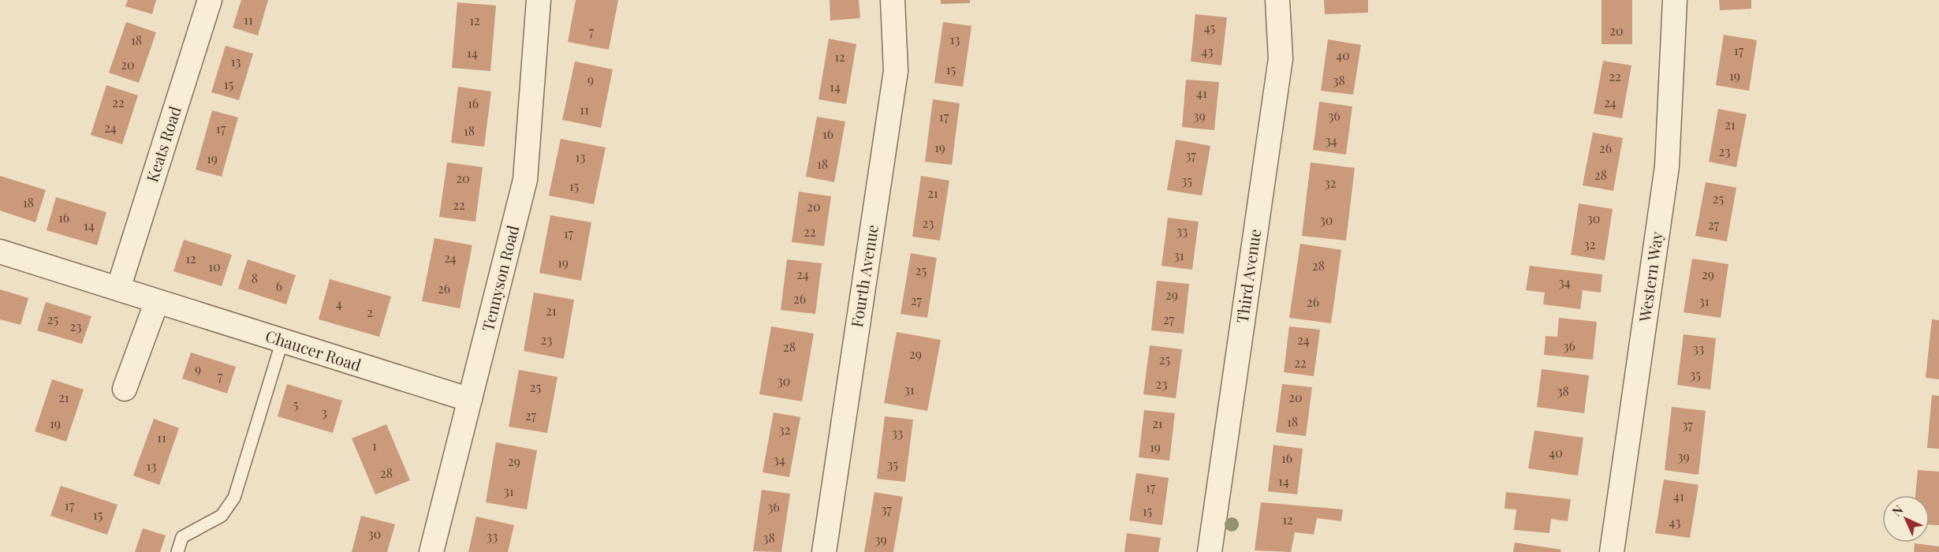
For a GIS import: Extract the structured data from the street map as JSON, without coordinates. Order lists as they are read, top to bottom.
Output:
{
  "streets": {
    "street": [
      "Keats Road",
      "Fourth Avenue",
      "Third Avenue",
      "Western Way",
      "Tennyson Road",
      "Chaucer Road"
    ]
  },
  "crossings": [
    ["Keats Road", "Chaucer Road"],
    ["Tennyson Road", "Chaucer Road"]
  ],
  "house_numbers": [
    "11",
    "12",
    "45",
    "20",
    "7",
    "13",
    "18",
    "17",
    "43",
    "14",
    "40",
    "12",
    "13",
    "20",
    "15",
    "19",
    "22",
    "9",
    "38",
    "15",
    "14",
    "41",
    "22",
    "24",
    "16",
    "11",
    "39",
    "36",
    "17",
    "21",
    "24",
    "17",
    "18",
    "16",
    "34",
    "19",
    "26",
    "23",
    "37",
    "13",
    "19",
    "18",
    "28",
    "20",
    "35",
    "32",
    "15",
    "21",
    "25",
    "18",
    "22",
    "20",
    "16",
    "30",
    "30",
    "23",
    "27",
    "14",
    "33",
    "22",
    "17",
    "32",
    "31",
    "24",
    "12",
    "19",
    "28",
    "10",
    "25",
    "24",
    "29",
    "8",
    "34",
    "6",
    "26",
    "29",
    "26",
    "27",
    "31",
    "26",
    "4",
    "21",
    "2",
    "25",
    "27",
    "23",
    "23",
    "24",
    "36",
    "28",
    "33",
    "29",
    "25",
    "22",
    "9",
    "35",
    "7",
    "30",
    "23",
    "25",
    "31",
    "38",
    "21",
    "20",
    "5",
    "3",
    "27",
    "18",
    "19",
    "21",
    "37",
    "32",
    "33",
    "11",
    "1",
    "19",
    "40",
    "39",
    "16",
    "34",
    "29",
    "35",
    "13",
    "28",
    "14",
    "17",
    "31",
    "41",
    "17",
    "36",
    "37",
    "15",
    "15",
    "12",
    "43",
    "30",
    "33",
    "38",
    "39"
  ],
  "north": "top left"
}
